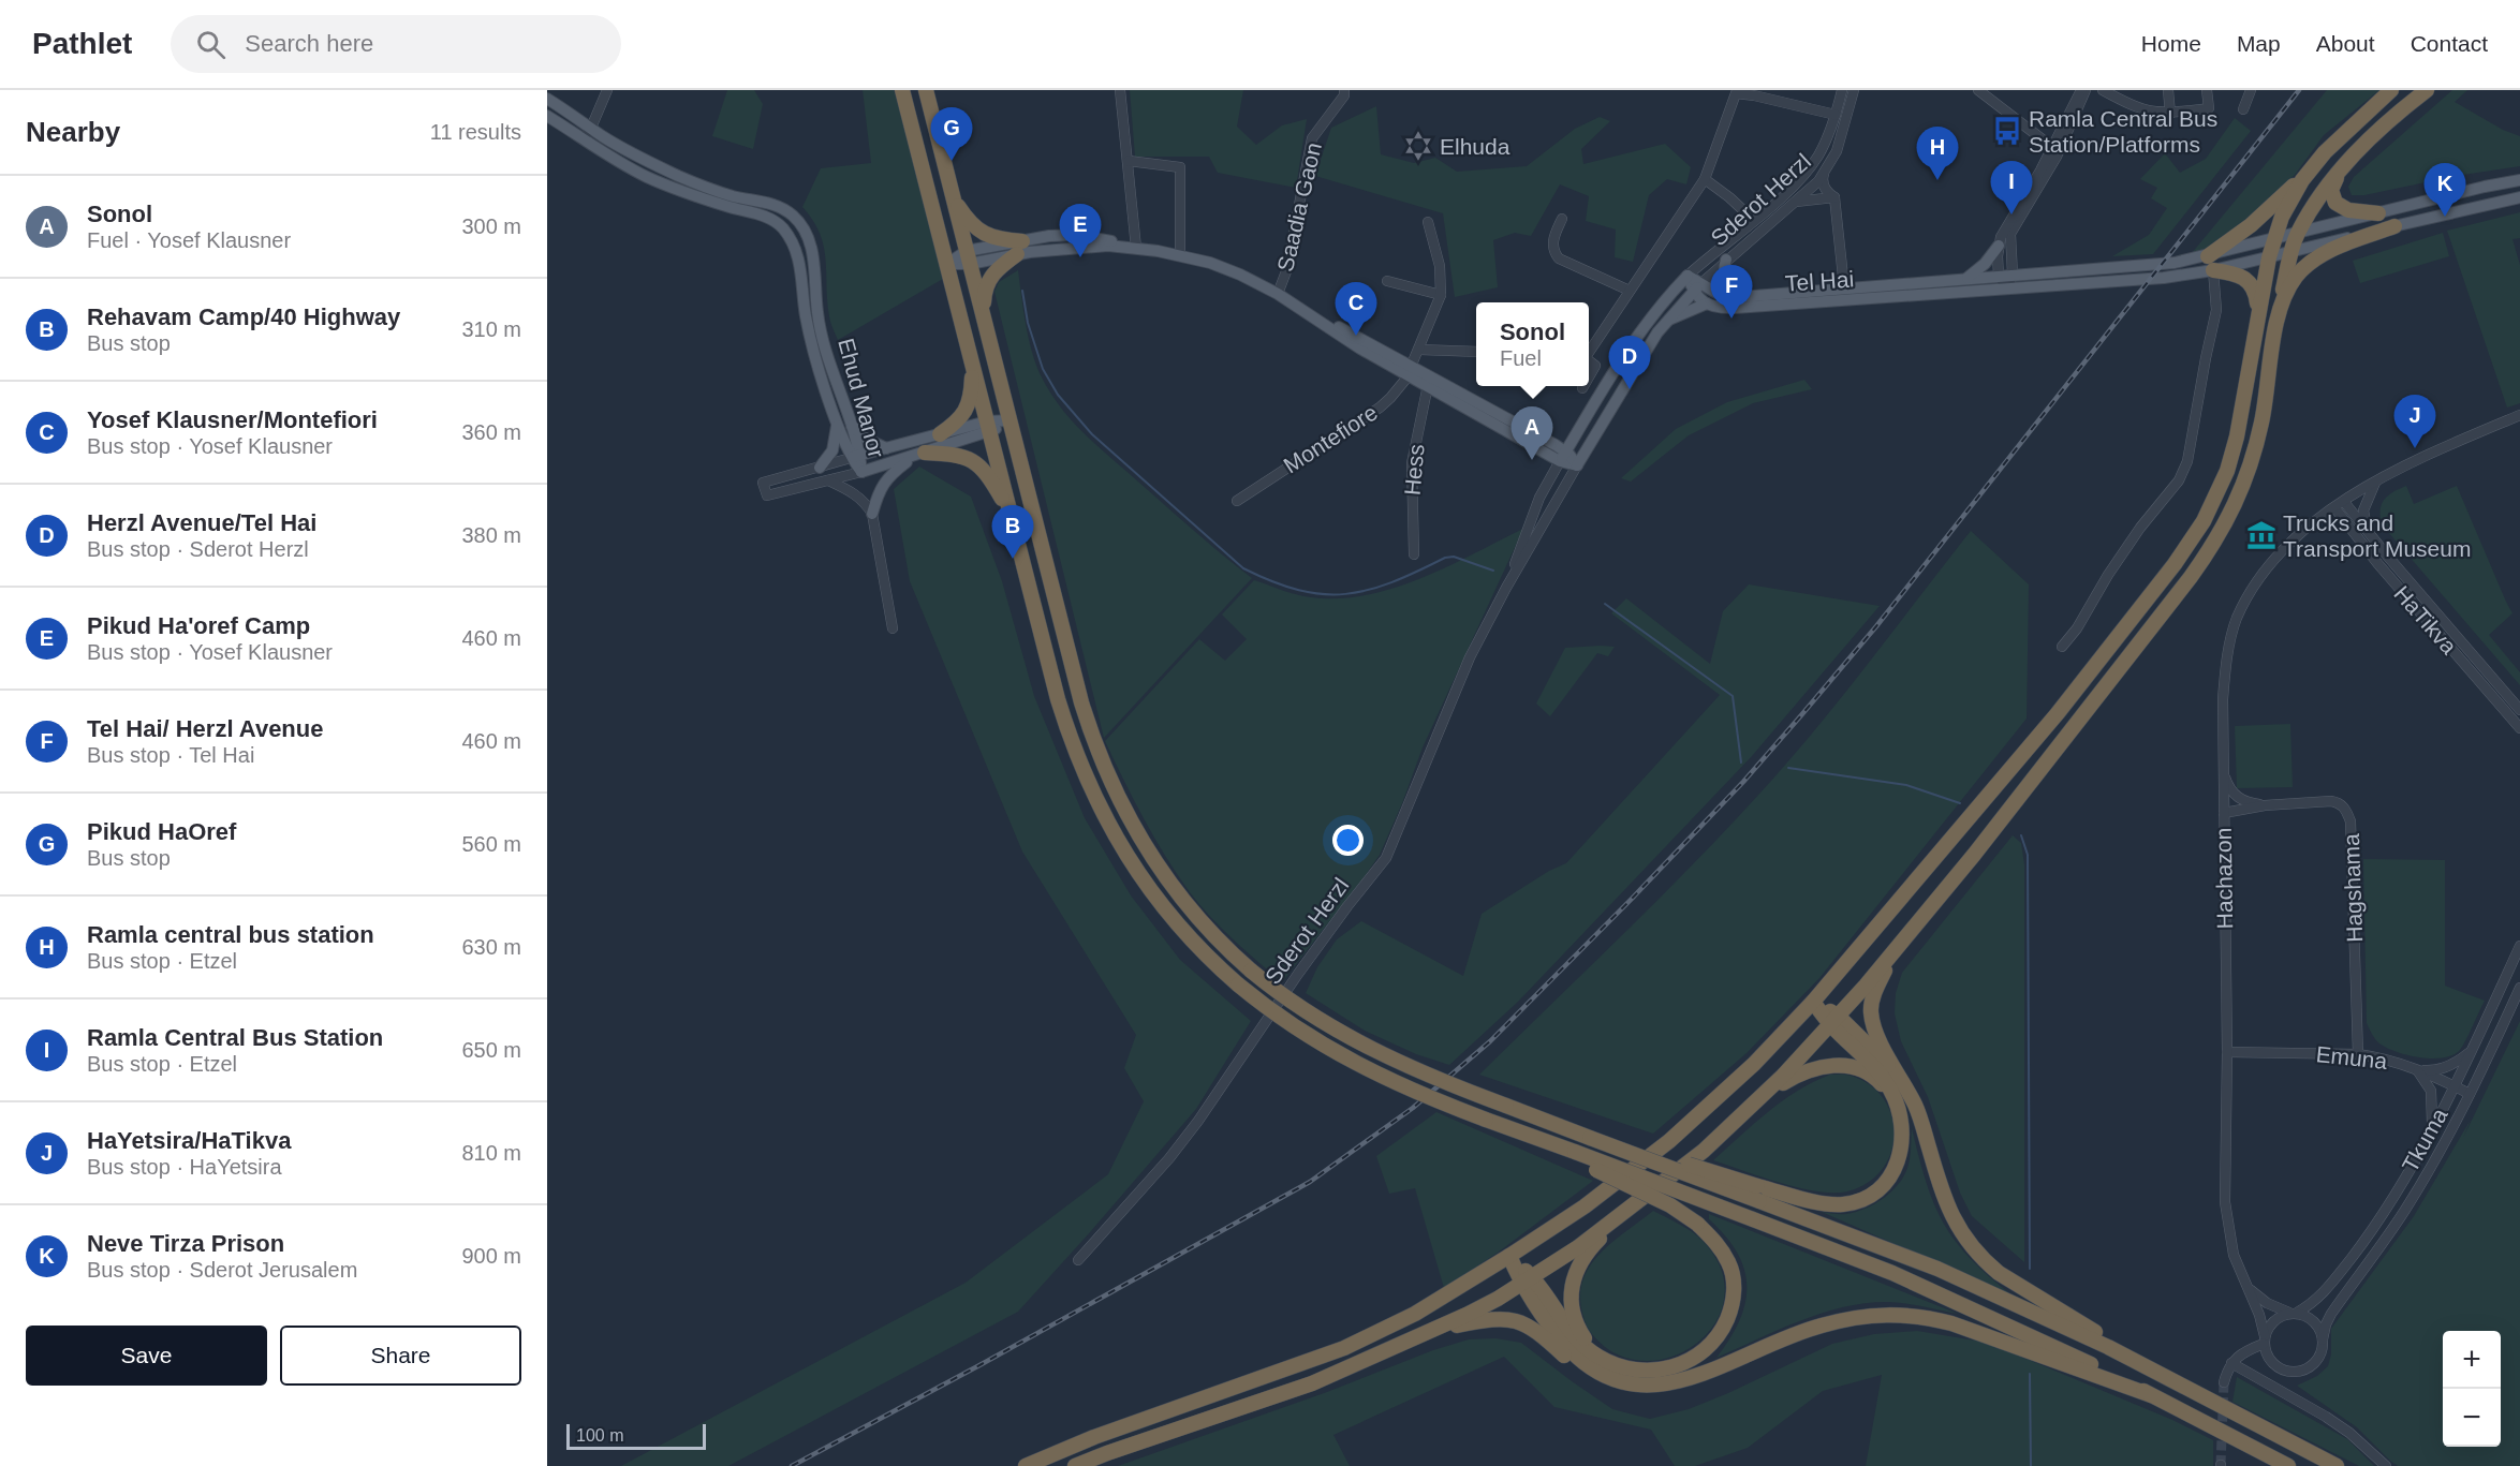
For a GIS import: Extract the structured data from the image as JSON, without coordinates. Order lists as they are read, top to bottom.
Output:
{
  "streets": {
    "main road": ["Sderot Herzl", "Tel Hai", "Ehud Manor"],
    "street": [
      "Saadia Gaon",
      "Montefiore",
      "Hess",
      "HaTikva",
      "Hachazon",
      "Hagshama",
      "Emuna",
      "Tkuma"
    ]
  },
  "crossings": [
    ["Sderot Herzl", "Tel Hai"],
    ["HaTikva", "Hachazon"],
    ["Hachazon", "Hagshama"],
    ["Hachazon", "Emuna"],
    ["Hachazon", "Tkuma"],
    ["Hagshama", "Emuna"],
    ["Emuna", "Tkuma"]
  ],
  "places": {
    "bus stop": ["Ramla Central Bus Station/Platforms"],
    "synagogue": ["Elhuda"],
    "museum": ["Trucks and Transport Museum"]
  },
  "scale_bar": "100 m",
  "page": {
    "header": "Pathlet",
    "search": "Search here",
    "nav": [
      "Home",
      "Map",
      "About",
      "Contact"
    ],
    "heading": ["Nearby", "11 results"],
    "pins": [
      "G",
      "H",
      "I",
      "K",
      "E",
      "F",
      "C",
      "D",
      "J",
      "A",
      "B"
    ],
    "list": [
      {
        "mark": "A",
        "name": "Sonol",
        "note": "Fuel · Yosef Klausner",
        "value": "300 m"
      },
      {
        "mark": "B",
        "name": "Rehavam Camp/40 Highway",
        "note": "Bus stop",
        "value": "310 m"
      },
      {
        "mark": "C",
        "name": "Yosef Klausner/Montefiori",
        "note": "Bus stop · Yosef Klausner",
        "value": "360 m"
      },
      {
        "mark": "D",
        "name": "Herzl Avenue/Tel Hai",
        "note": "Bus stop · Sderot Herzl",
        "value": "380 m"
      },
      {
        "mark": "E",
        "name": "Pikud Ha'oref Camp",
        "note": "Bus stop · Yosef Klausner",
        "value": "460 m"
      },
      {
        "mark": "F",
        "name": "Tel Hai/ Herzl Avenue",
        "note": "Bus stop · Tel Hai",
        "value": "460 m"
      },
      {
        "mark": "G",
        "name": "Pikud HaOref",
        "note": "Bus stop",
        "value": "560 m"
      },
      {
        "mark": "H",
        "name": "Ramla central bus station",
        "note": "Bus stop · Etzel",
        "value": "630 m"
      },
      {
        "mark": "I",
        "name": "Ramla Central Bus Station",
        "note": "Bus stop · Etzel",
        "value": "650 m"
      },
      {
        "mark": "J",
        "name": "HaYetsira/HaTikva",
        "note": "Bus stop · HaYetsira",
        "value": "810 m"
      },
      {
        "mark": "K",
        "name": "Neve Tirza Prison",
        "note": "Bus stop · Sderot Jerusalem",
        "value": "900 m"
      }
    ],
    "popup": ["Sonol", "Fuel"],
    "buttons": ["Save", "Share"],
    "map_buttons": ["+", "−"],
    "scale": "100 m"
  }
}
